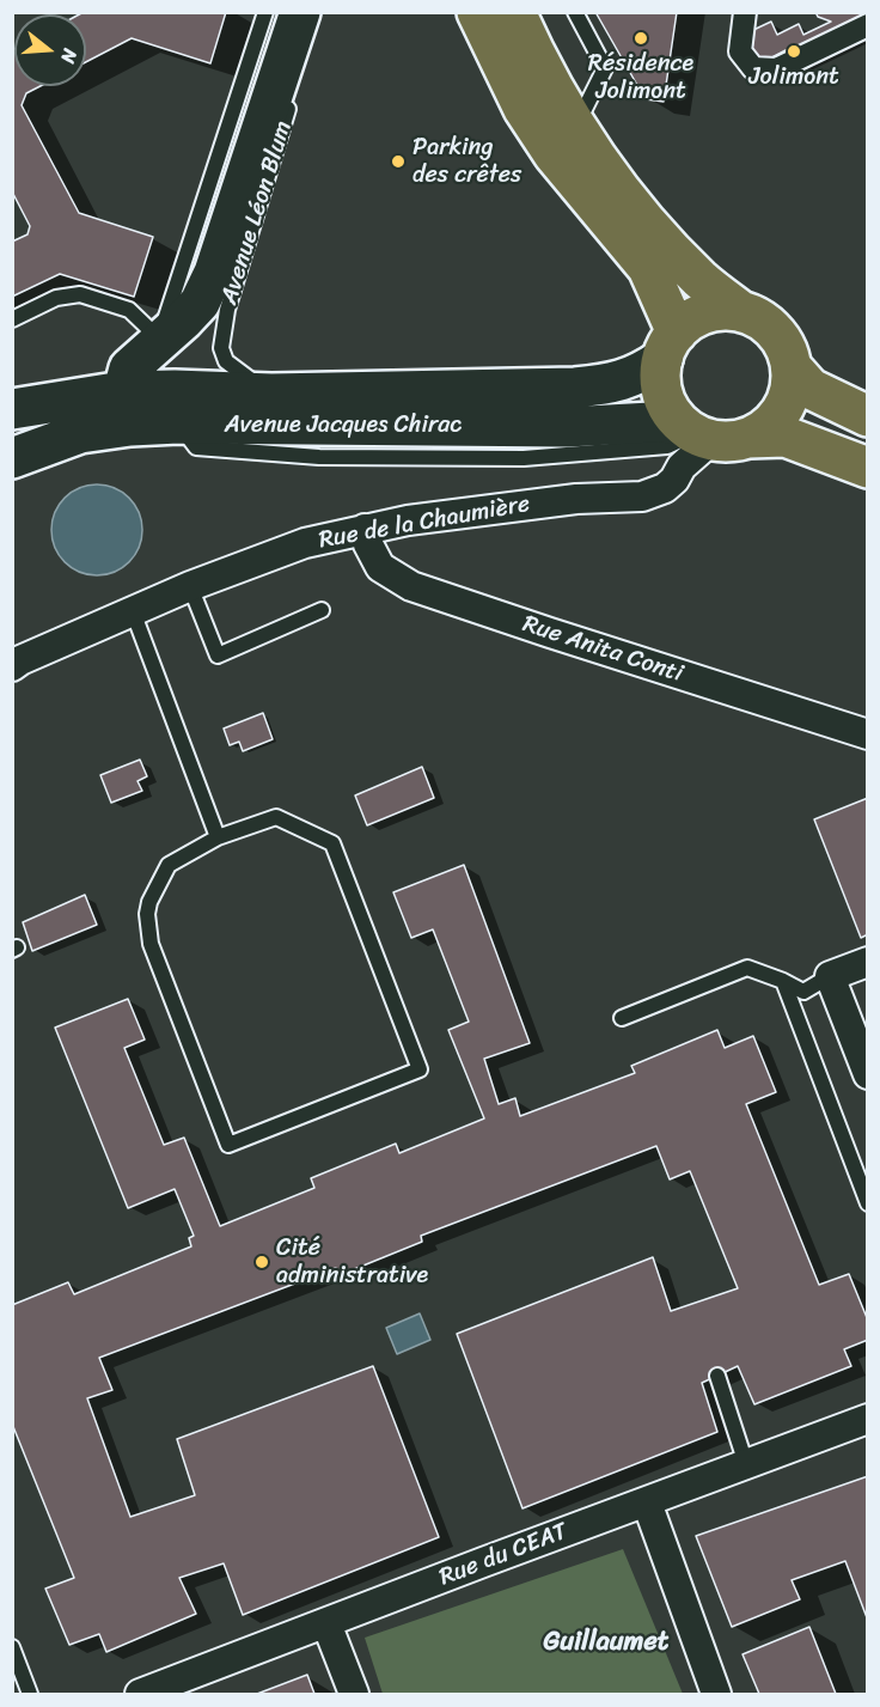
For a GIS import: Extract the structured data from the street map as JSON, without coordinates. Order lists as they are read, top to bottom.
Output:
{
  "streets": {
    "main road": ["Avenue Léon Blum", "Avenue Jacques Chirac"],
    "street": ["Rue de la Chaumière", "Rue Anita Conti", "Rue du CEAT"]
  },
  "crossings": [
    ["Avenue Léon Blum", "Avenue Jacques Chirac"],
    ["Avenue Jacques Chirac", "Rue de la Chaumière"],
    ["Rue de la Chaumière", "Rue Anita Conti"]
  ],
  "districts": ["Guillaumet"],
  "places": [
    "Résidence Jolimont",
    "Jolimont",
    "Parking des crêtes",
    "Cité administrative"
  ],
  "north": "right"
}
